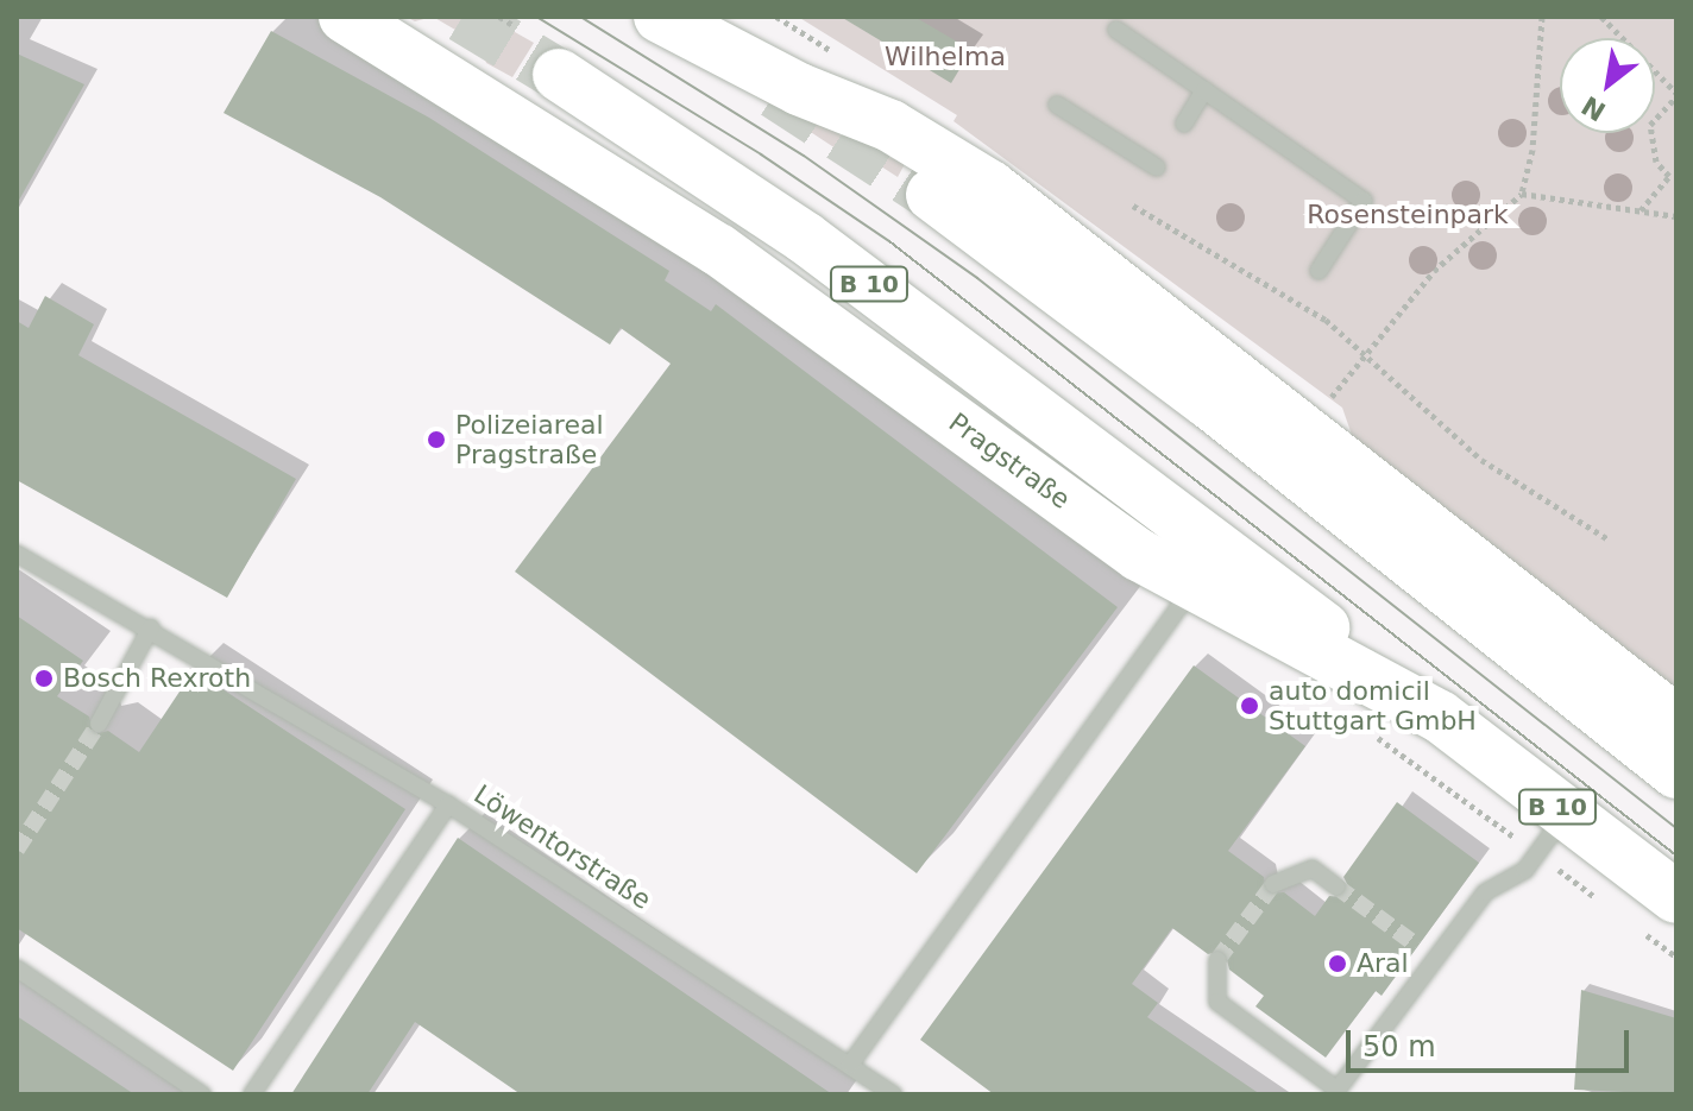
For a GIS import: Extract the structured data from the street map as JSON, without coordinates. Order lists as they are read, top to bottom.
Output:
{
  "streets": {
    "main road": ["B 10", "Pragstraße"],
    "street": ["Löwentorstraße"]
  },
  "crossings": [
    ["B 10", "Pragstraße"]
  ],
  "parks": ["Wilhelma", "Rosensteinpark"],
  "places": [
    "Polizeiareal Pragstraße",
    "Bosch Rexroth",
    "auto domicil Stuttgart GmbH",
    "Aral"
  ],
  "scale_bar": "50 m",
  "north": "bottom left"
}
